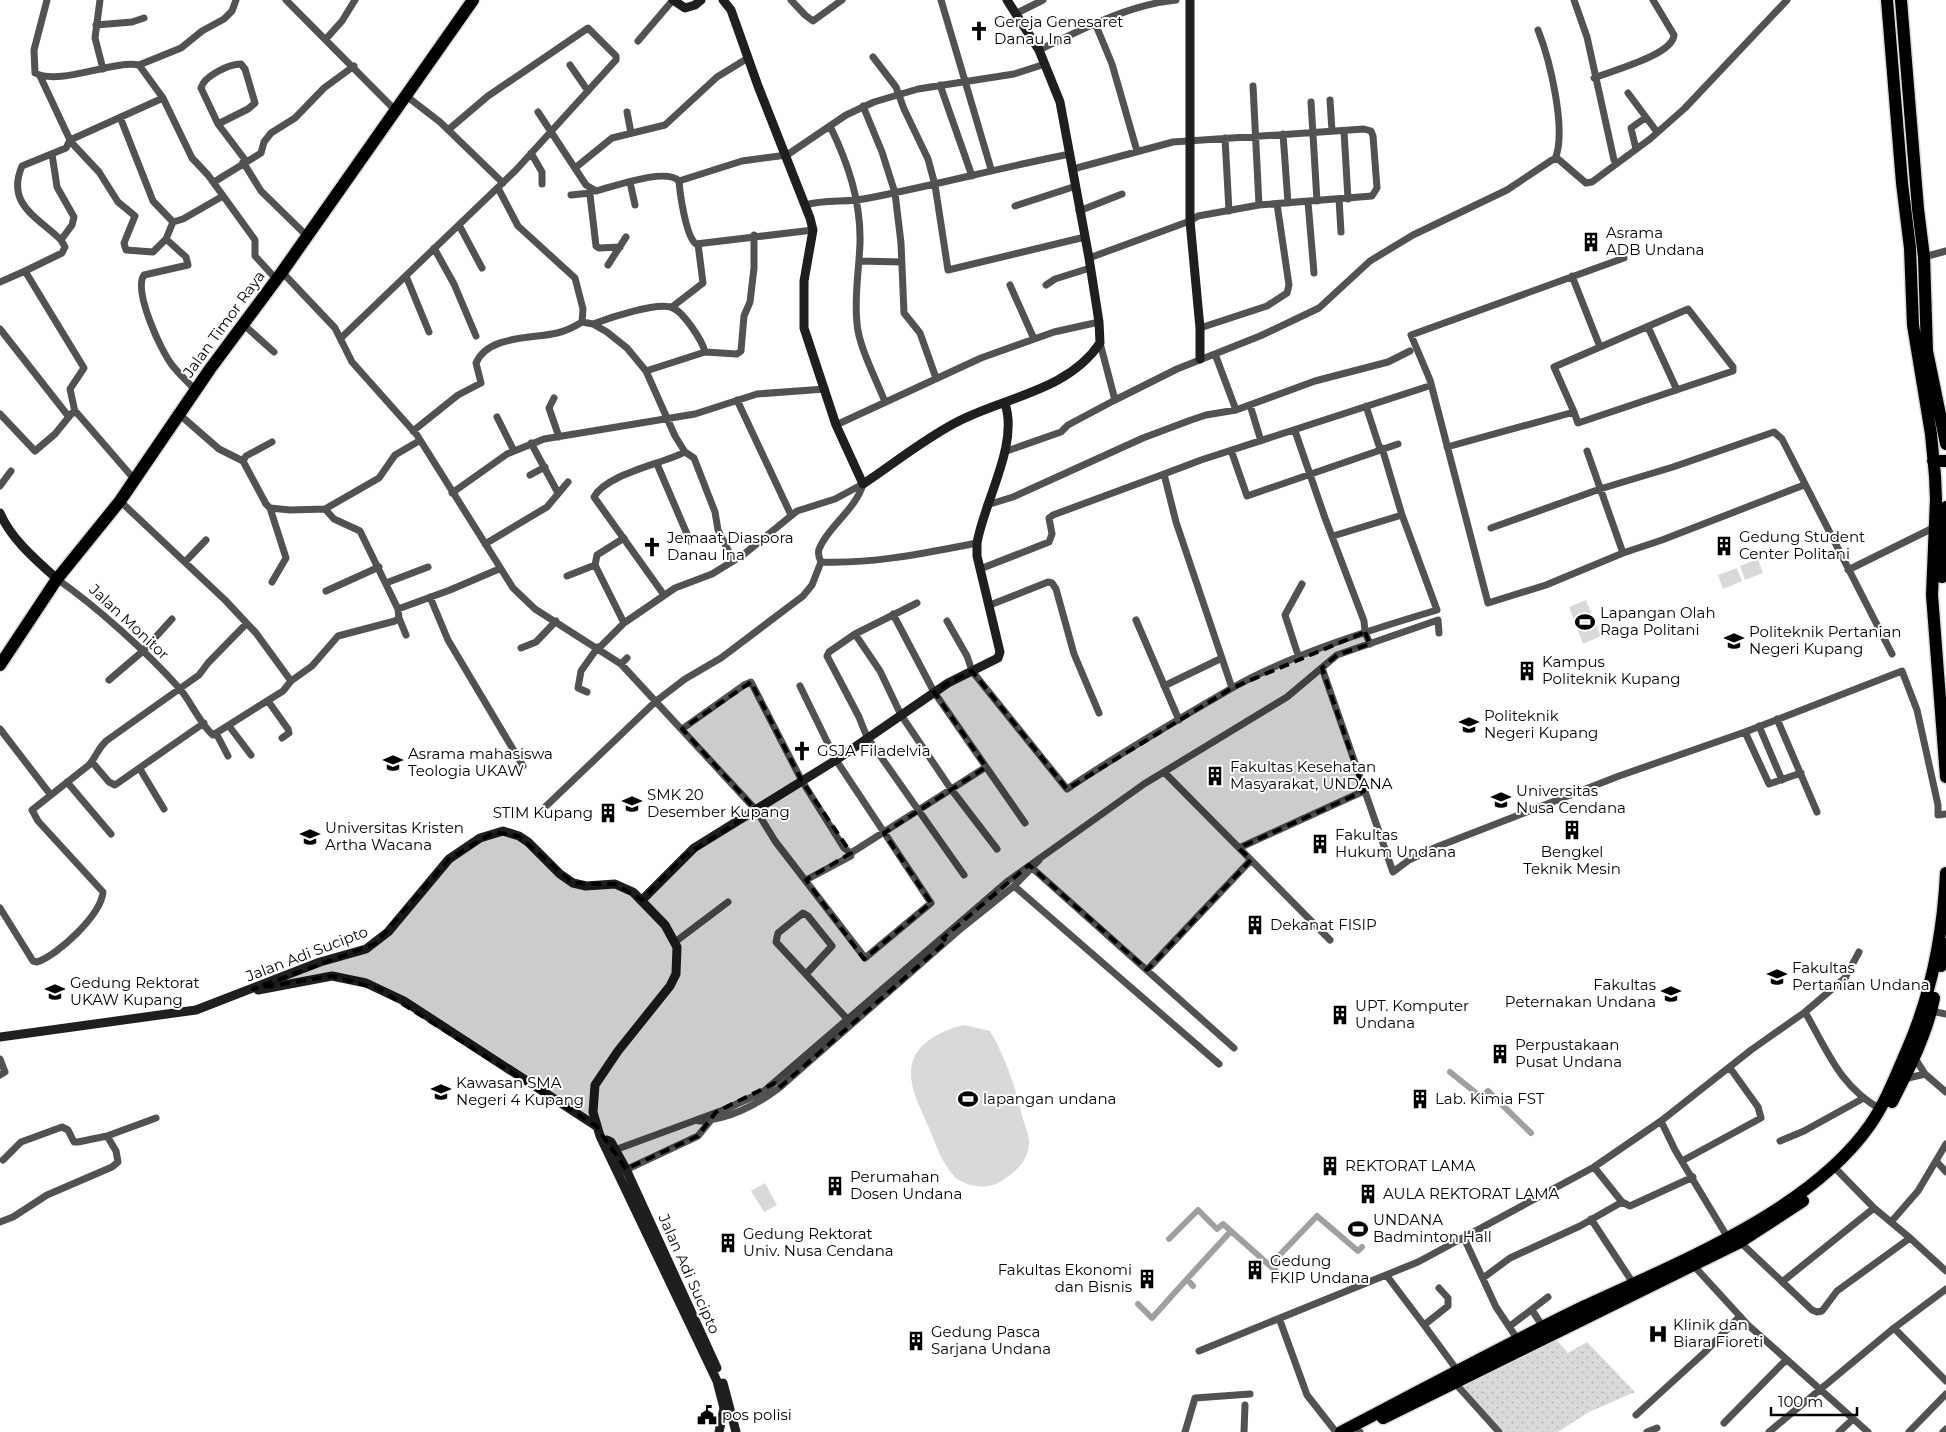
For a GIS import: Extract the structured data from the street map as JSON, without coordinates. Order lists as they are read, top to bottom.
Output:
{
  "streets": {
    "highway": ["Jalan Timor Raya"],
    "street": ["Jalan Monitor", "Jalan Adi Sucipto"]
  },
  "crossings": [
    ["Jalan Timor Raya", "Jalan Monitor"]
  ],
  "places": {
    "church": ["Gereja Genesaret Danau Ina", "Jemaat Diaspora Danau Ina", "GSJA Filadelvia"],
    "building": [
      "Asrama ADB Undana",
      "Gedung Student Center Politani",
      "Kampus Politeknik Kupang",
      "Fakultas Kesehatan Masyarakat, UNDANA",
      "STIM Kupang",
      "Bengkel Teknik Mesin",
      "Fakultas Hukum Undana",
      "Dekanat FISIP",
      "UPT. Komputer Undana",
      "Perpustakaan Pusat Undana",
      "Lab. Kimia FST",
      "REKTORAT LAMA",
      "Perumahan Dosen Undana",
      "AULA REKTORAT LAMA",
      "Gedung Rektorat Univ. Nusa Cendana",
      "Gedung FKIP Undana",
      "Fakultas Ekonomi dan Bisnis",
      "Gedung Pasca Sarjana Undana"
    ],
    "sports": ["Lapangan Olah Raga Politani", "lapangan undana", "UNDANA Badminton Hall"],
    "school or university": [
      "Politeknik Pertanian Negeri Kupang",
      "Politeknik Negeri Kupang",
      "Asrama mahasiswa Teologia UKAW",
      "Universitas Nusa Cendana",
      "SMK 20 Desember Kupang",
      "Universitas Kristen Artha Wacana",
      "Fakultas Pertanian Undana",
      "Gedung Rektorat UKAW Kupang",
      "Fakultas Peternakan Undana",
      "Kawasan SMA Negeri 4 Kupang"
    ],
    "hospital": ["Klinik dan Biara Fioreti"],
    "public building": ["pos polisi"]
  },
  "scale_bar": "100 m"
}
